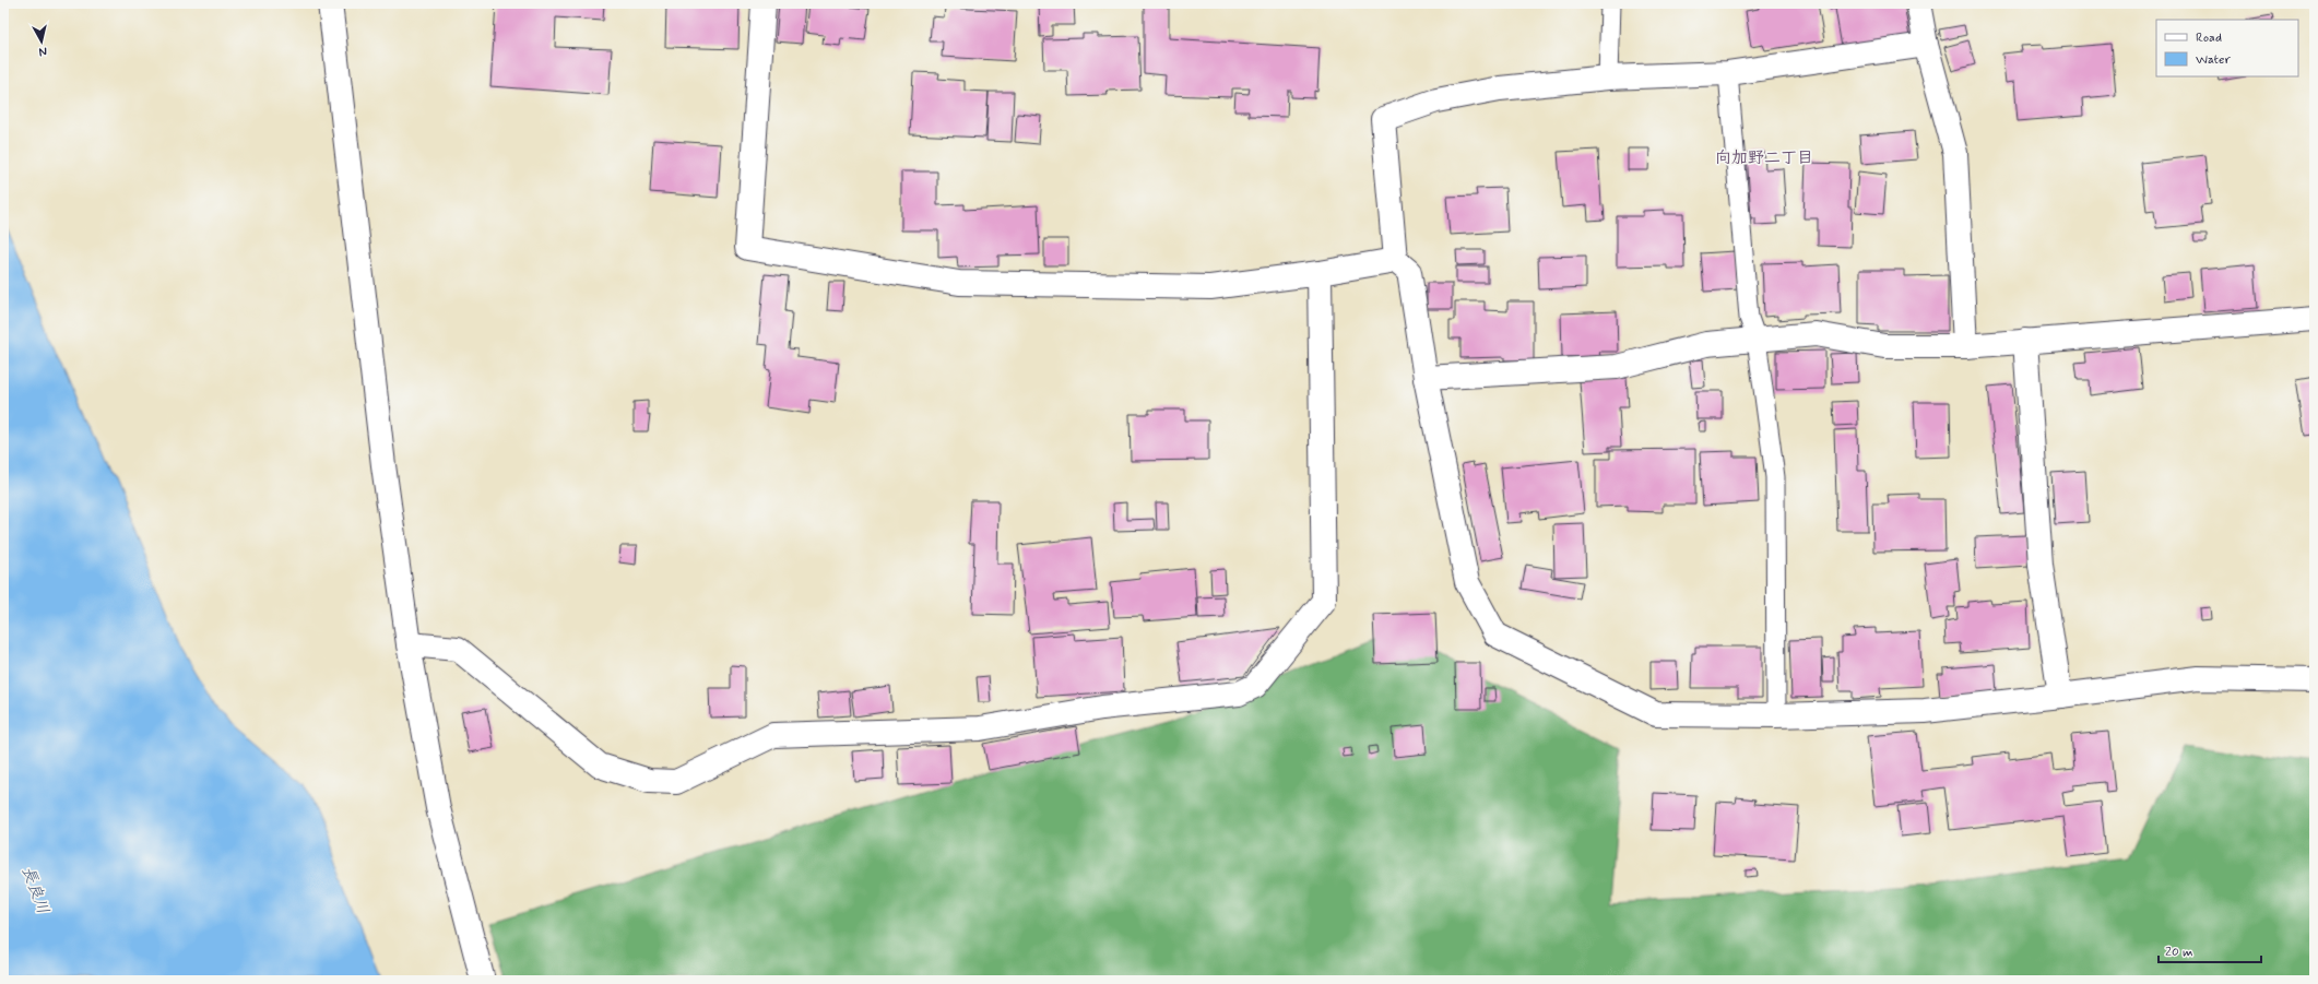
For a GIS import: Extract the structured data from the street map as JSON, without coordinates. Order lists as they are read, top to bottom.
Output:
{
  "districts": ["向加野二丁目"],
  "water": ["長良川"],
  "legend": ["Road", "Water"],
  "scale_bar": "20 m",
  "north": "bottom"
}
